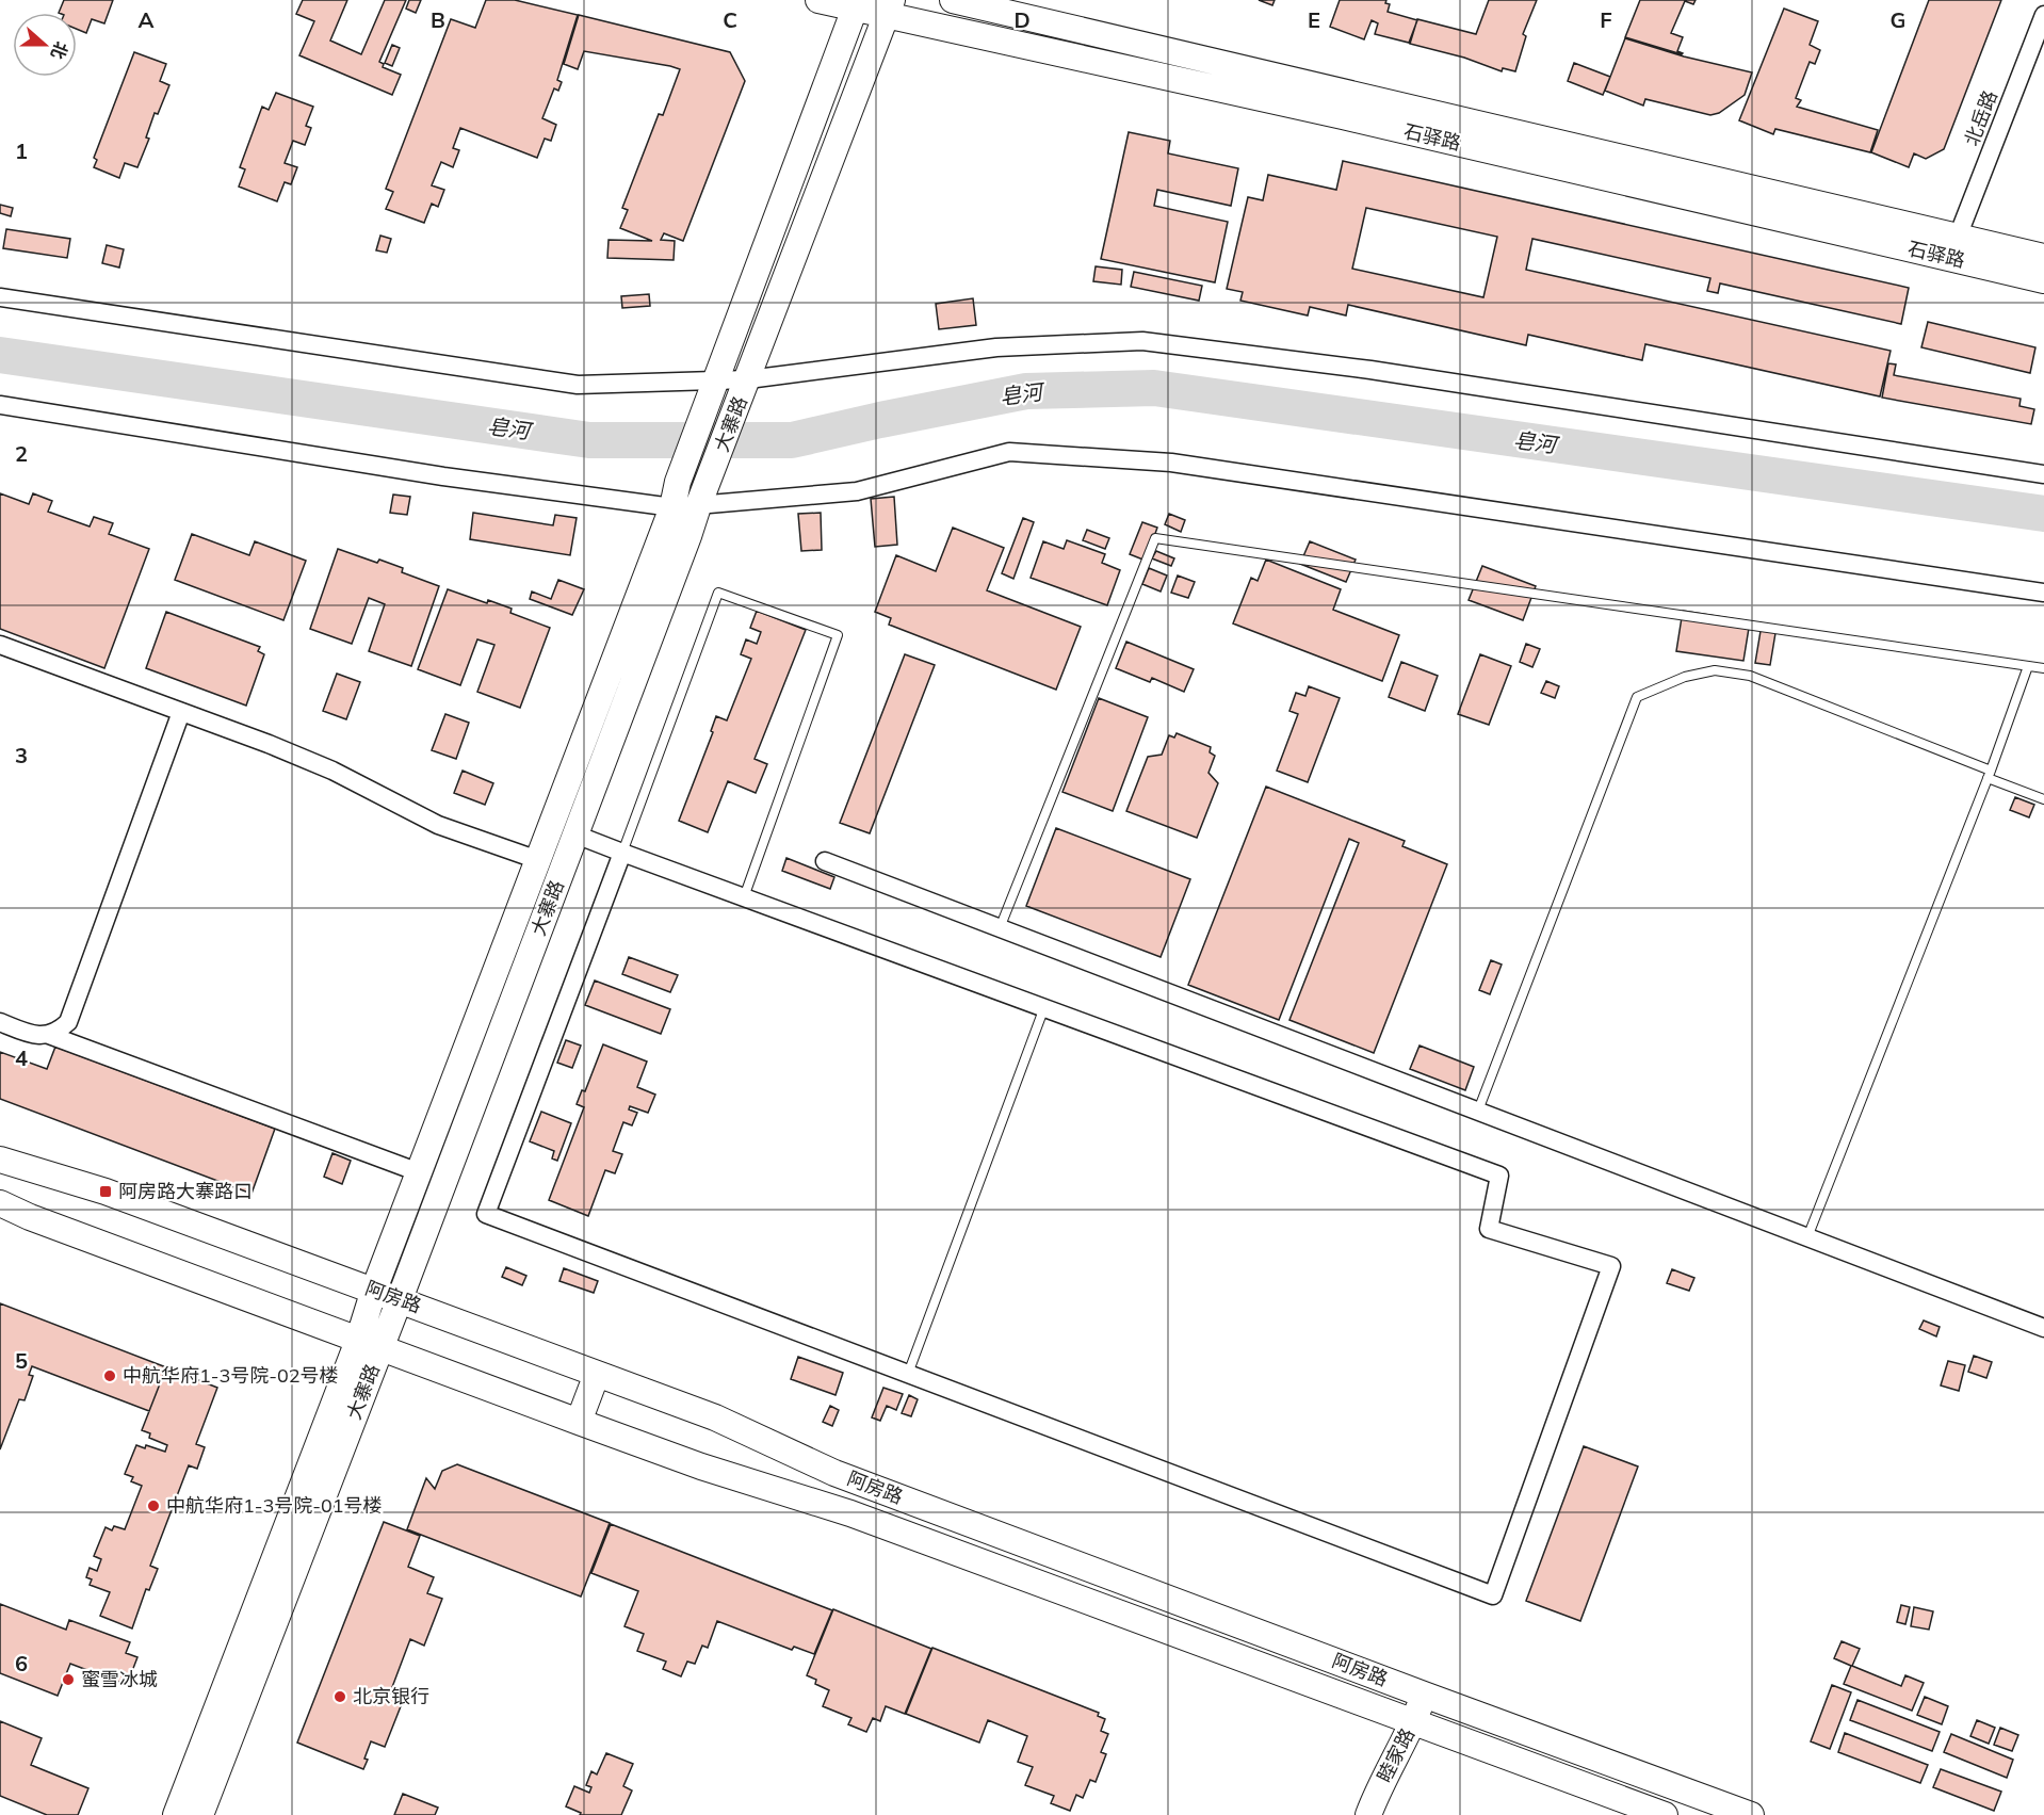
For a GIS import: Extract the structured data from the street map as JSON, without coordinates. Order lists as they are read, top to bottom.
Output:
{
  "streets": {
    "main road": [
      "石驿路",
      "大寨路",
      "阿房路",
      "睦家路"
    ],
    "street": ["北岳路"]
  },
  "crossings": [
    ["北岳路", "石驿路"],
    ["石驿路", "大寨路"],
    ["大寨路", "阿房路"],
    ["阿房路", "睦家路"]
  ],
  "water": ["皂河"],
  "places": {
    "transit": ["阿房路大寨路口"],
    "other": [
      "中航华府1-3号院-02号楼",
      "中航华府1-3号院-01号楼",
      "蜜雪冰城",
      "北京银行"
    ]
  },
  "north": "right",
  "grid": {
    "columns": [
      "A",
      "B",
      "C",
      "D",
      "E",
      "F",
      "G"
    ],
    "rows": [
      "1",
      "2",
      "3",
      "4",
      "5",
      "6"
    ]
  }
}
